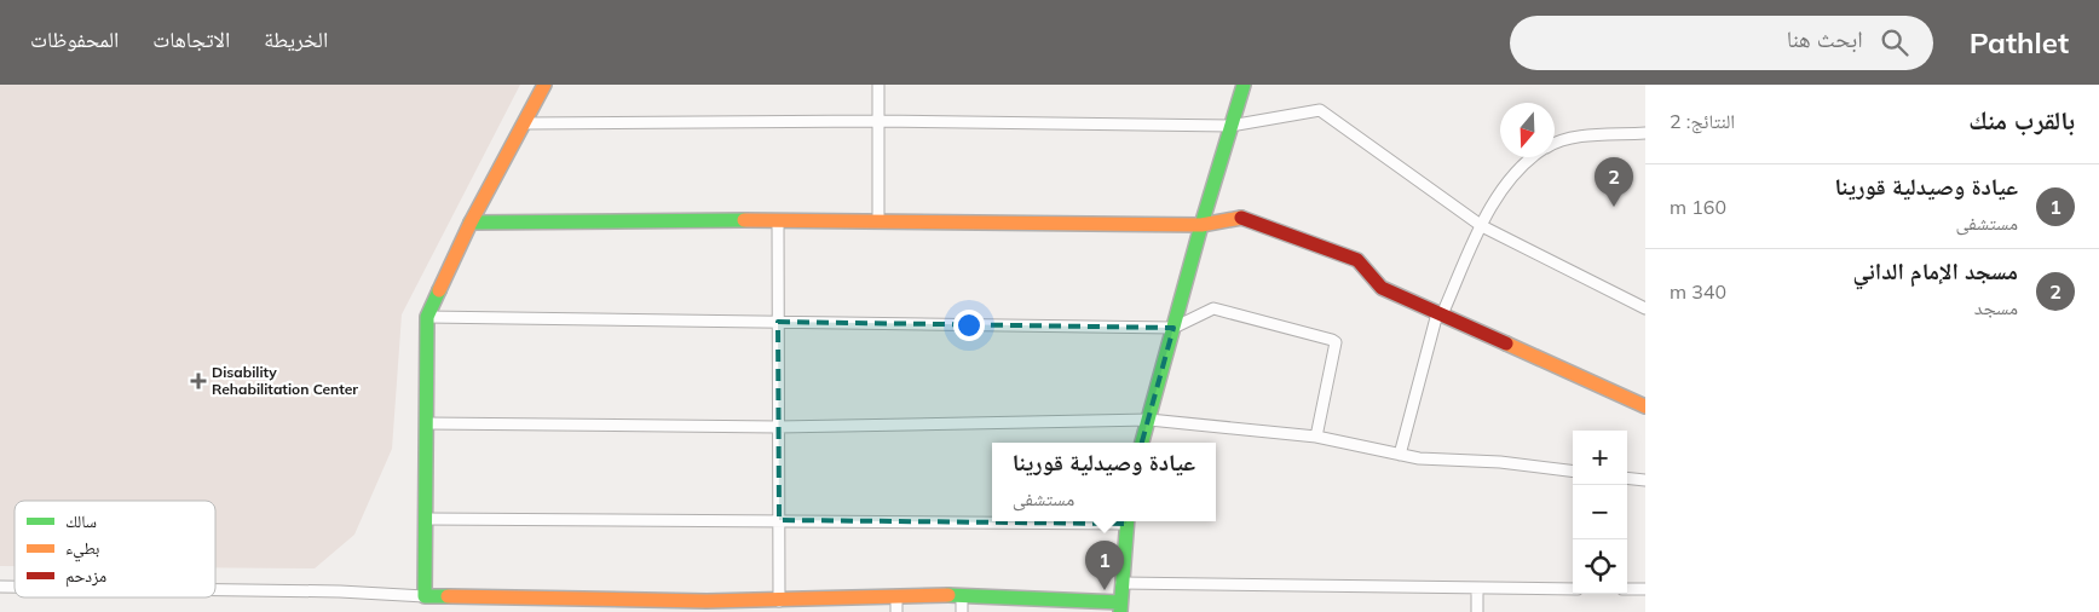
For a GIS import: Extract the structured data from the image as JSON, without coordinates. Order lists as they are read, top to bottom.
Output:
{
  "places": {
    "health": ["Disability Rehabilitation Center"]
  },
  "legend": ["سالك", "بطيء", "مزدحم"],
  "north": "bottom",
  "page": {
    "header": "Pathlet",
    "search": "ابحث هنا",
    "nav": ["الخريطة", "الاتجاهات", "المحفوظات"],
    "heading": ["بالقرب منك", "النتائج: 2"],
    "pins": ["2", "1"],
    "list": [
      {
        "mark": "1",
        "name": "عيادة وصيدلية قورينا",
        "note": "مستشفى",
        "value": "160 m"
      },
      {
        "mark": "2",
        "name": "مسجد الإمام الداني",
        "note": "مسجد",
        "value": "340 m"
      }
    ],
    "map_buttons": ["+", "−"],
    "popup": ["عيادة وصيدلية قورينا", "مستشفى"]
  }
}
